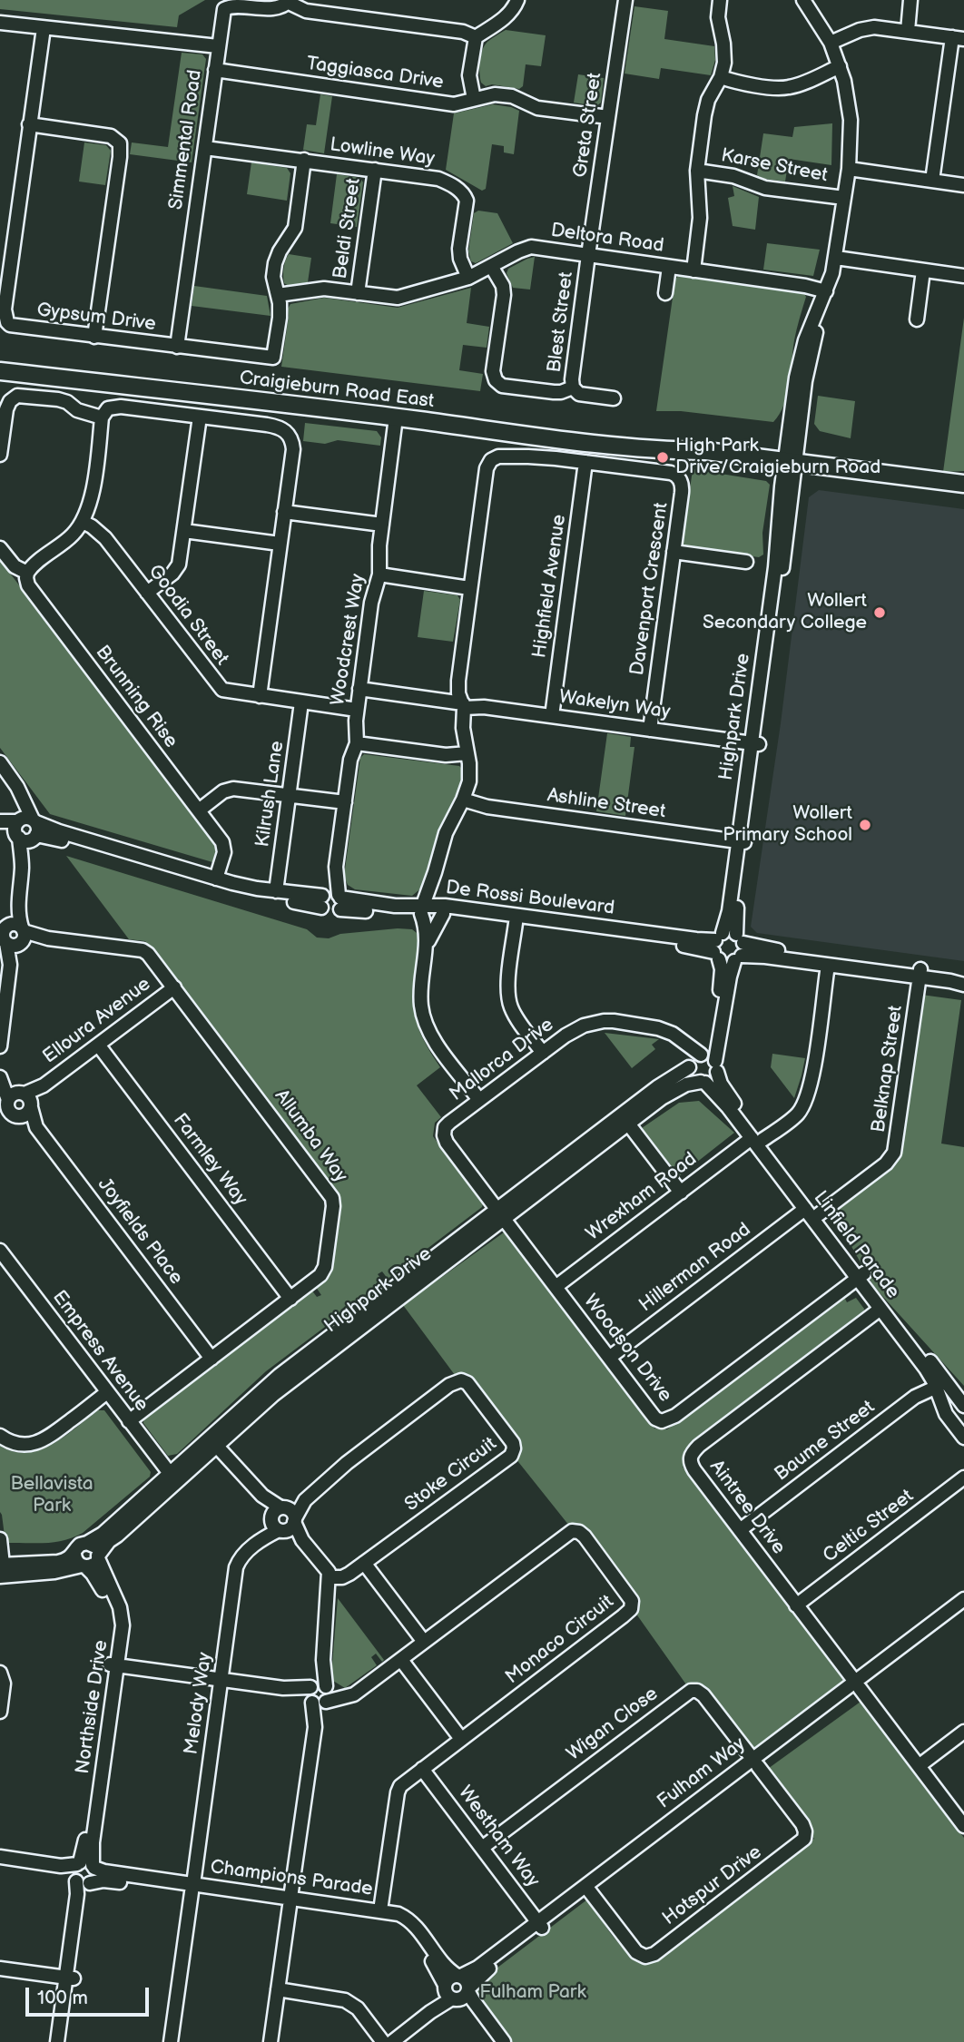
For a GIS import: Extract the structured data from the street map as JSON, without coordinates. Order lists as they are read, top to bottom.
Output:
{
  "streets": {
    "main road": ["Craigieburn Road East"],
    "street": [
      "Taggiasca Drive",
      "Greta Street",
      "Simmental Road",
      "Lowline Way",
      "Karse Street",
      "Beldi Street",
      "Deltora Road",
      "Gypsum Drive",
      "Blest Street",
      "Highfield Avenue",
      "Davenport Crescent",
      "Goodia Street",
      "Woodcrest Way",
      "Brunning Rise",
      "Wakelyn Way",
      "Highpark Drive",
      "Kilrush Lane",
      "Ashline Street",
      "De Rossi Boulevard",
      "Elloura Avenue",
      "Mallorca Drive",
      "Belknap Street",
      "Allumba Way",
      "Farmley Way",
      "Wrexham Road",
      "Joyfields Place",
      "Linfield Parade",
      "Hillerman Road",
      "Woodson Drive",
      "Empress Avenue",
      "Baume Street",
      "Stoke Circuit",
      "Aintree Drive",
      "Celtic Street",
      "Monaco Circuit",
      "Melody Way",
      "Northside Drive",
      "Wigan Close",
      "Fulham Way",
      "Westham Way",
      "Champions Parade",
      "Hotspur Drive"
    ]
  },
  "crossings": [
    ["Taggiasca Drive", "Greta Street"],
    ["Taggiasca Drive", "Simmental Road"],
    ["Greta Street", "Deltora Road"],
    ["Greta Street", "Blest Street"],
    ["Simmental Road", "Lowline Way"],
    ["Simmental Road", "Gypsum Drive"],
    ["Lowline Way", "Beldi Street"],
    ["Lowline Way", "Deltora Road"],
    ["Lowline Way", "Gypsum Drive"],
    ["Karse Street", "Highpark Drive"],
    ["Beldi Street", "Deltora Road"],
    ["Deltora Road", "Gypsum Drive"],
    ["Deltora Road", "Blest Street"],
    ["Deltora Road", "Highpark Drive"],
    ["Craigieburn Road East", "Woodcrest Way"],
    ["Craigieburn Road East", "Highpark Drive"],
    ["Highfield Avenue", "Davenport Crescent"],
    ["Highfield Avenue", "Wakelyn Way"],
    ["Davenport Crescent", "Wakelyn Way"],
    ["Davenport Crescent", "Ashline Street"],
    ["Davenport Crescent", "De Rossi Boulevard"],
    ["Goodia Street", "Woodcrest Way"],
    ["Goodia Street", "Kilrush Lane"],
    ["Woodcrest Way", "Wakelyn Way"],
    ["Woodcrest Way", "De Rossi Boulevard"],
    ["Brunning Rise", "De Rossi Boulevard"],
    ["Wakelyn Way", "Highpark Drive"],
    ["Highpark Drive", "Ashline Street"],
    ["Highpark Drive", "De Rossi Boulevard"],
    ["Highpark Drive", "Mallorca Drive"],
    ["Highpark Drive", "Linfield Parade"],
    ["Highpark Drive", "Woodson Drive"],
    ["Highpark Drive", "Empress Avenue"],
    ["Highpark Drive", "Northside Drive"],
    ["Kilrush Lane", "De Rossi Boulevard"],
    ["De Rossi Boulevard", "Belknap Street"],
    ["De Rossi Boulevard", "Wrexham Road"],
    ["Elloura Avenue", "Allumba Way"],
    ["Elloura Avenue", "Farmley Way"],
    ["Elloura Avenue", "Joyfields Place"],
    ["Mallorca Drive", "Linfield Parade"],
    ["Mallorca Drive", "Woodson Drive"],
    ["Belknap Street", "Linfield Parade"],
    ["Allumba Way", "Farmley Way"],
    ["Allumba Way", "Joyfields Place"],
    ["Allumba Way", "Empress Avenue"],
    ["Wrexham Road", "Linfield Parade"],
    ["Wrexham Road", "Woodson Drive"],
    ["Linfield Parade", "Hillerman Road"],
    ["Linfield Parade", "Woodson Drive"],
    ["Linfield Parade", "Baume Street"],
    ["Linfield Parade", "Aintree Drive"],
    ["Hillerman Road", "Woodson Drive"],
    ["Baume Street", "Aintree Drive"],
    ["Stoke Circuit", "Melody Way"],
    ["Aintree Drive", "Celtic Street"],
    ["Aintree Drive", "Fulham Way"],
    ["Monaco Circuit", "Melody Way"],
    ["Monaco Circuit", "Northside Drive"],
    ["Monaco Circuit", "Westham Way"],
    ["Monaco Circuit", "Champions Parade"],
    ["Melody Way", "Champions Parade"],
    ["Northside Drive", "Champions Parade"],
    ["Wigan Close", "Fulham Way"],
    ["Wigan Close", "Westham Way"],
    ["Wigan Close", "Hotspur Drive"],
    ["Fulham Way", "Westham Way"],
    ["Fulham Way", "Champions Parade"],
    ["Fulham Way", "Hotspur Drive"]
  ],
  "parks": ["Bellavista Park", "Fulham Park"],
  "places": ["High Park Drive/Craigieburn Road", "Wollert Secondary College", "Wollert Primary School"],
  "scale_bar": "100 m"
}
